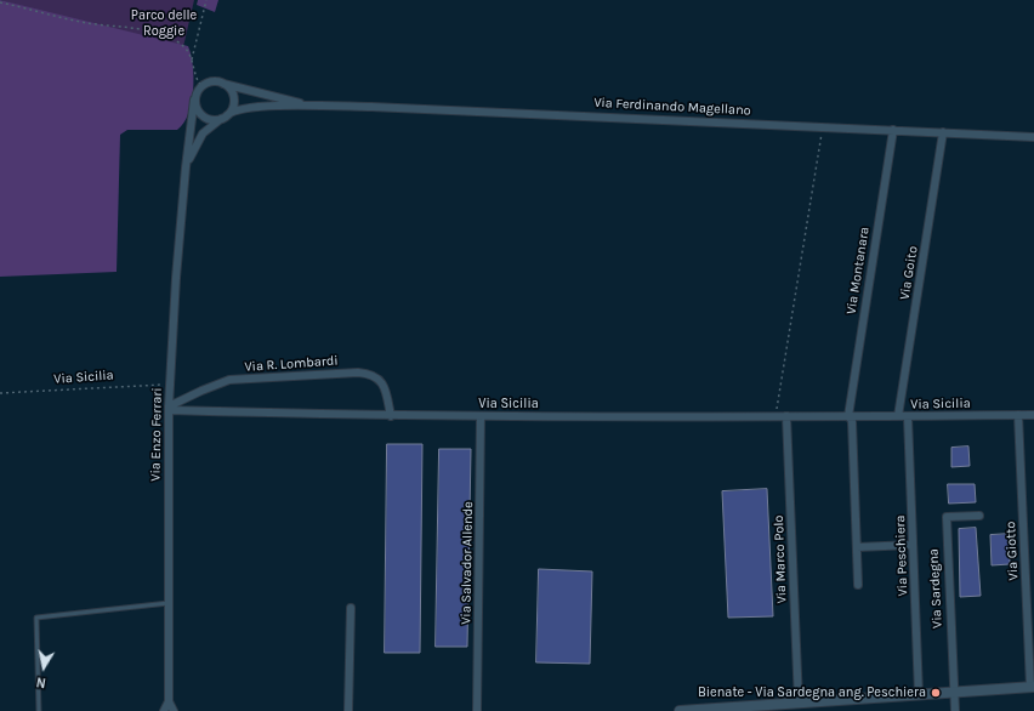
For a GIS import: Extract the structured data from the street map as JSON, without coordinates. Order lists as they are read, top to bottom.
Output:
{
  "streets": {
    "street": [
      "Via Ferdinando Magellano",
      "Via Montanara",
      "Via Goito",
      "Via R. Lombardi",
      "Via Sicilia",
      "Via Enzo Ferrari",
      "Via Giotto",
      "Via Peschiera",
      "Via Marco Polo",
      "Via Salvador Allende",
      "Via Sardegna"
    ]
  },
  "crossings": [
    ["Via Ferdinando Magellano", "Via Montanara"],
    ["Via Ferdinando Magellano", "Via Goito"],
    ["Via Ferdinando Magellano", "Via Enzo Ferrari"],
    ["Via Montanara", "Via Sicilia"],
    ["Via Goito", "Via Sicilia"],
    ["Via R. Lombardi", "Via Sicilia"],
    ["Via R. Lombardi", "Via Enzo Ferrari"],
    ["Via Sicilia", "Via Enzo Ferrari"],
    ["Via Sicilia", "Via Giotto"],
    ["Via Sicilia", "Via Peschiera"],
    ["Via Sicilia", "Via Marco Polo"],
    ["Via Sicilia", "Via Salvador Allende"]
  ],
  "parks": ["Parco delle Roggie"],
  "places": ["Bienate - Via Sardegna ang. Peschiera"],
  "north": "bottom"
}
